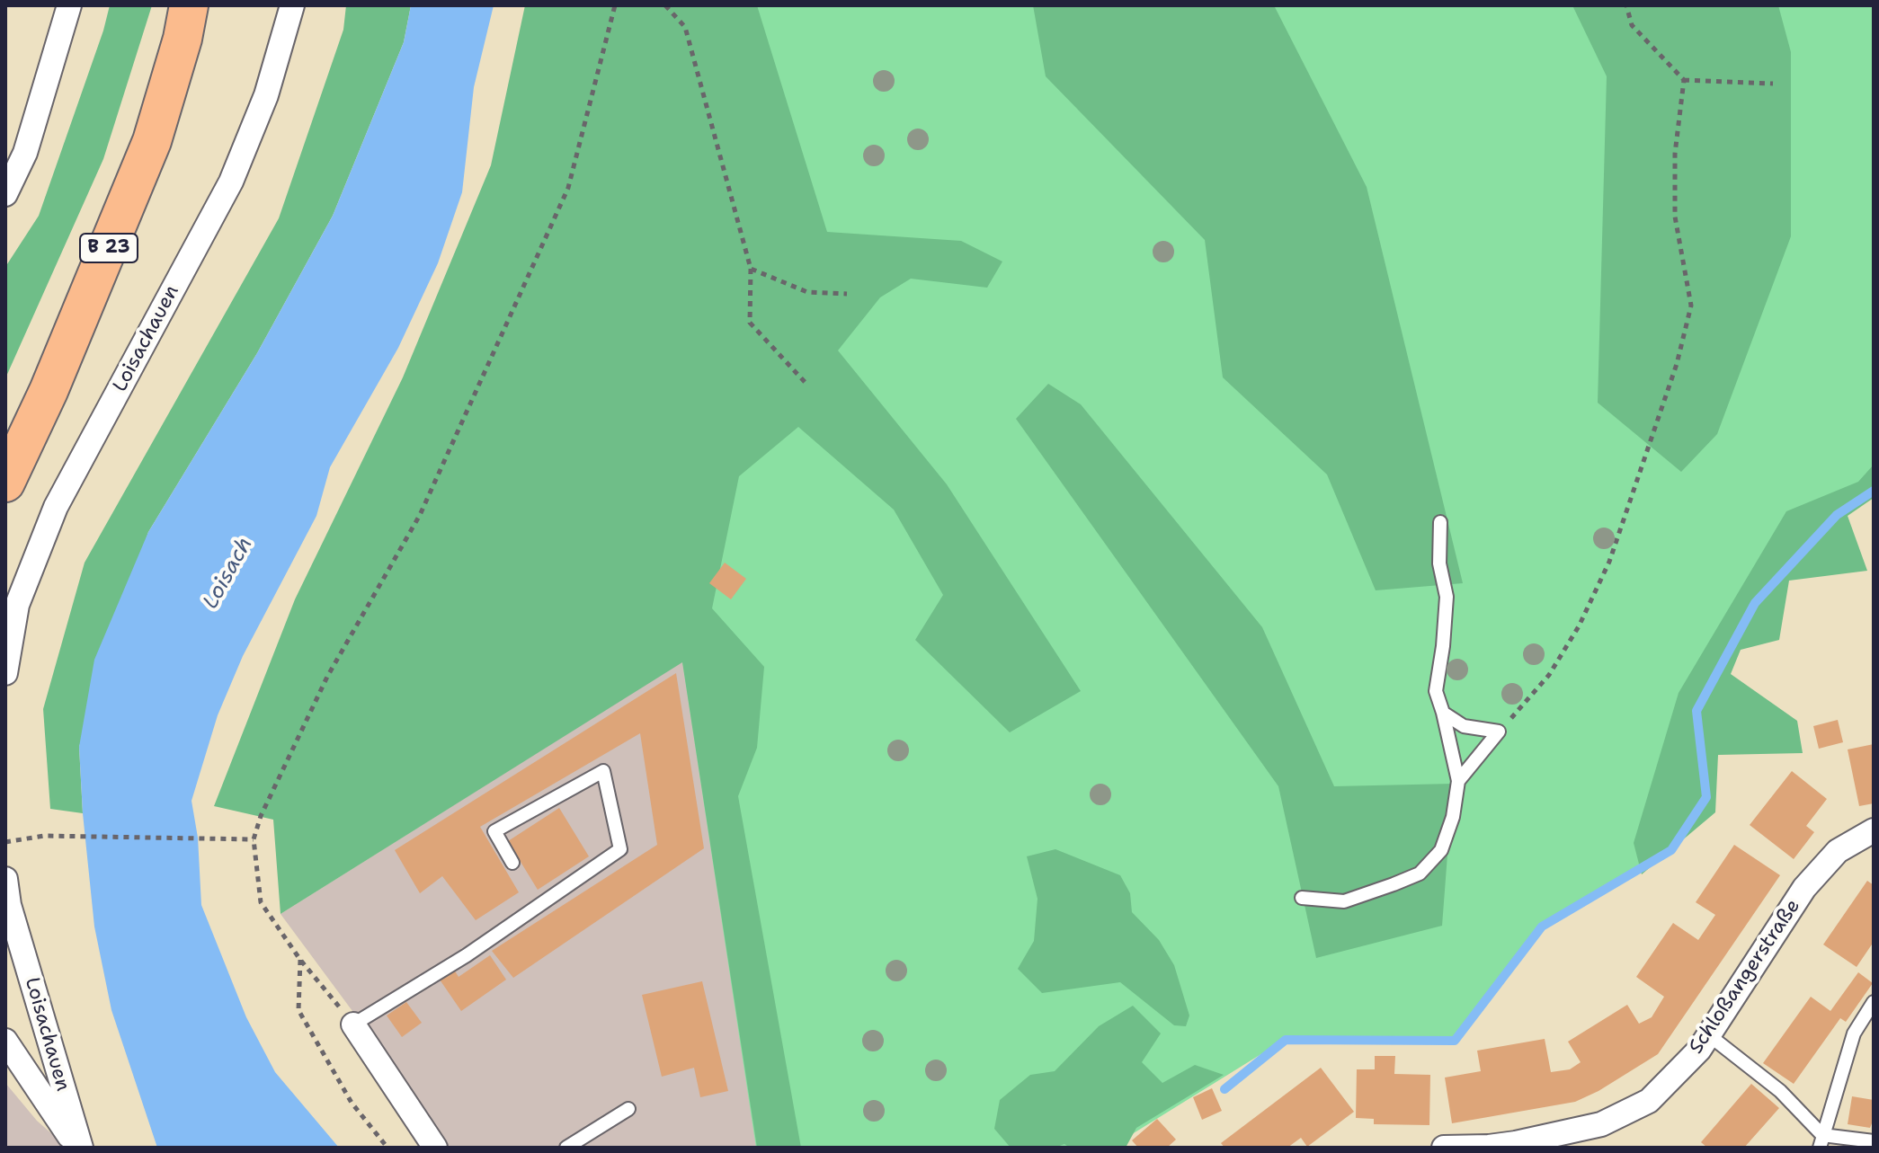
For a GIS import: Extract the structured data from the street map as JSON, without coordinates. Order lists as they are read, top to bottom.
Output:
{
  "streets": {
    "main road": ["B 23"],
    "street": ["Loisachauen", "Schloßangerstraße"]
  },
  "water": ["Loisach"]
}
